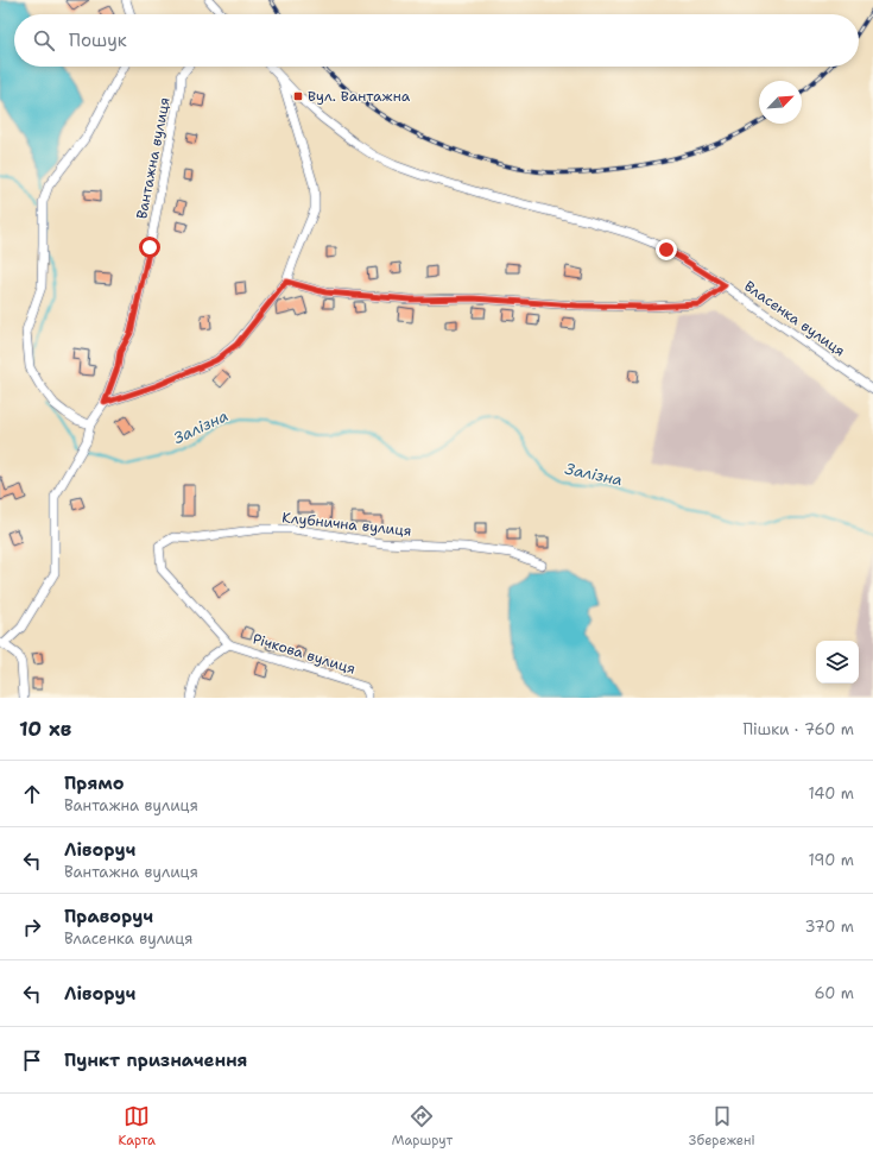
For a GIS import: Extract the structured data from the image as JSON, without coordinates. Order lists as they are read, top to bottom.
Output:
{
  "streets": {
    "street": [
      "Вантажна вулиця",
      "Власенка вулиця",
      "Клубнична вулиця",
      "Річкова вулиця"
    ]
  },
  "crossings": [
    ["Клубнична вулиця", "Річкова вулиця"]
  ],
  "water": ["Залізна"],
  "places": {
    "transit": ["Вул. Вантажна"]
  },
  "north": "top right",
  "page": {
    "search": "Пошук",
    "heading": ["10 хв", "Пішки · 760 m"],
    "list": [
      ["Прямо", "Вантажна вулиця", "140 m"],
      ["Ліворуч", "Вантажна вулиця", "190 m"],
      ["Праворуч", "Власенка вулиця", "370 m"],
      ["Ліворуч", "60 m"],
      "Пункт призначення"
    ],
    "nav": ["Карта", "Маршрут", "Збережені"]
  }
}
